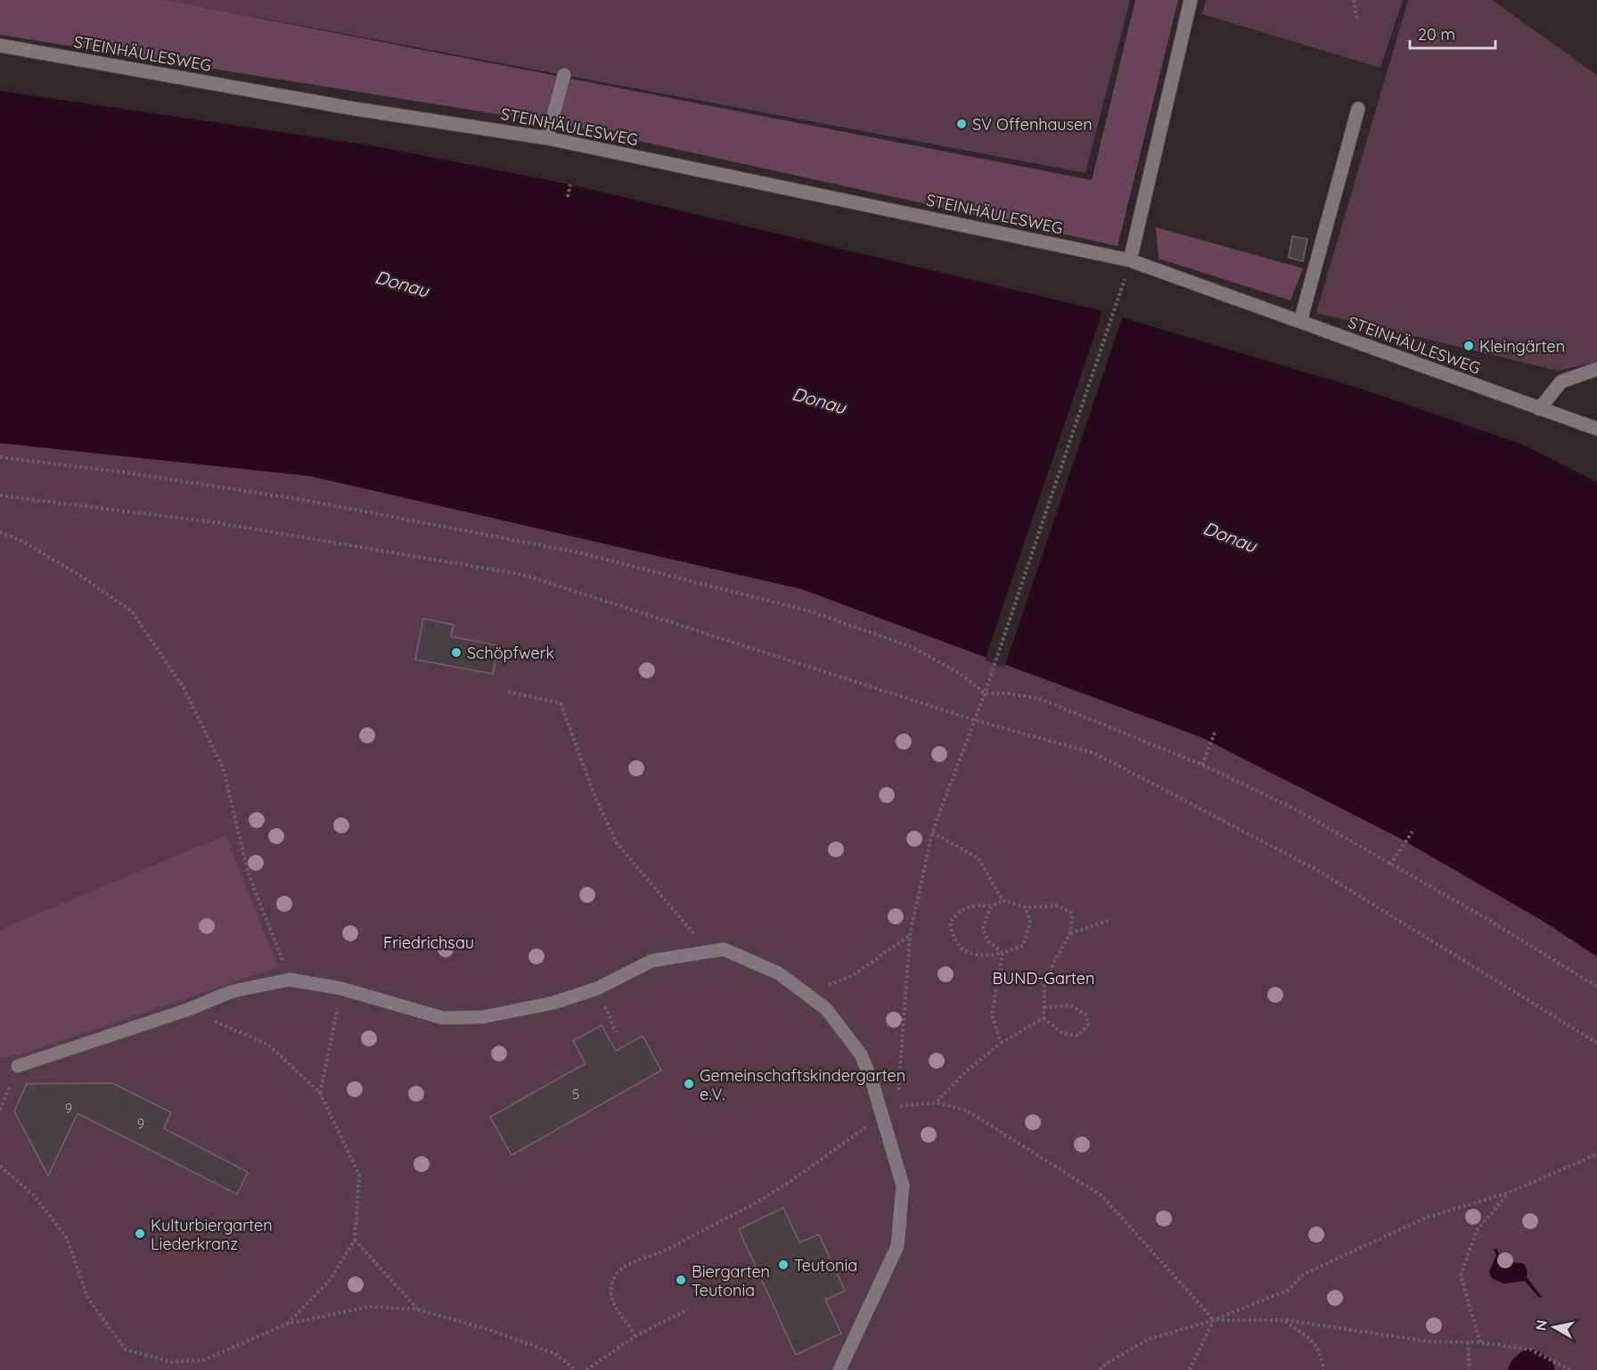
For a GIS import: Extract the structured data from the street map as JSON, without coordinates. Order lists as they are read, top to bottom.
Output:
{
  "streets": {
    "lane": ["STEINHÄULESWEG"]
  },
  "water": ["Donau"],
  "parks": ["Friedrichsau", "BUND-Garten"],
  "places": [
    "SV Offenhausen",
    "Kleingärten",
    "Schöpfwerk",
    "Gemeinschaftskindergarten e.V.",
    "Kulturbiergarten Liederkranz",
    "Teutonia",
    "Biergarten Teutonia"
  ],
  "house_numbers": ["5", "9", "9"],
  "scale_bar": "20 m",
  "north": "left"
}
